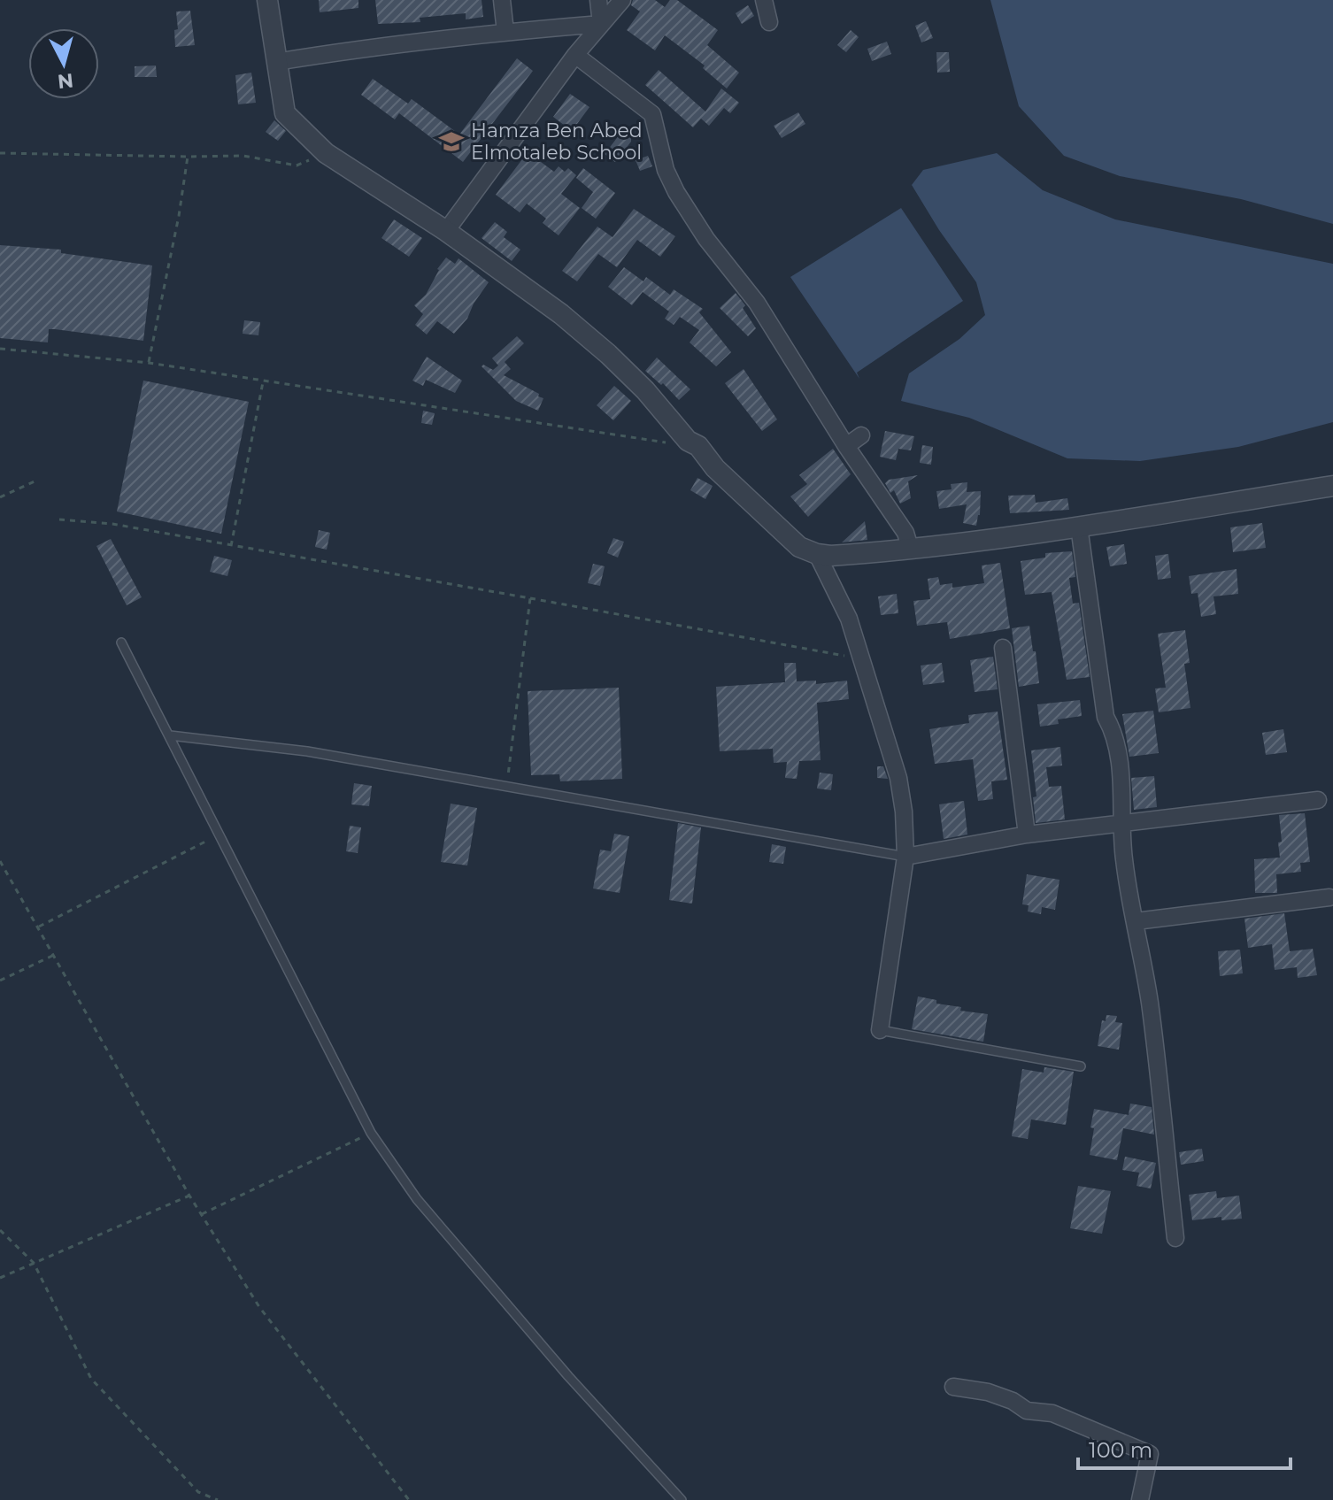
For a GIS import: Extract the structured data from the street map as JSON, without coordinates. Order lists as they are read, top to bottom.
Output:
{
  "places": {
    "school or university": ["Hamza Ben Abed Elmotaleb School"]
  },
  "scale_bar": "100 m",
  "north": "bottom"
}
